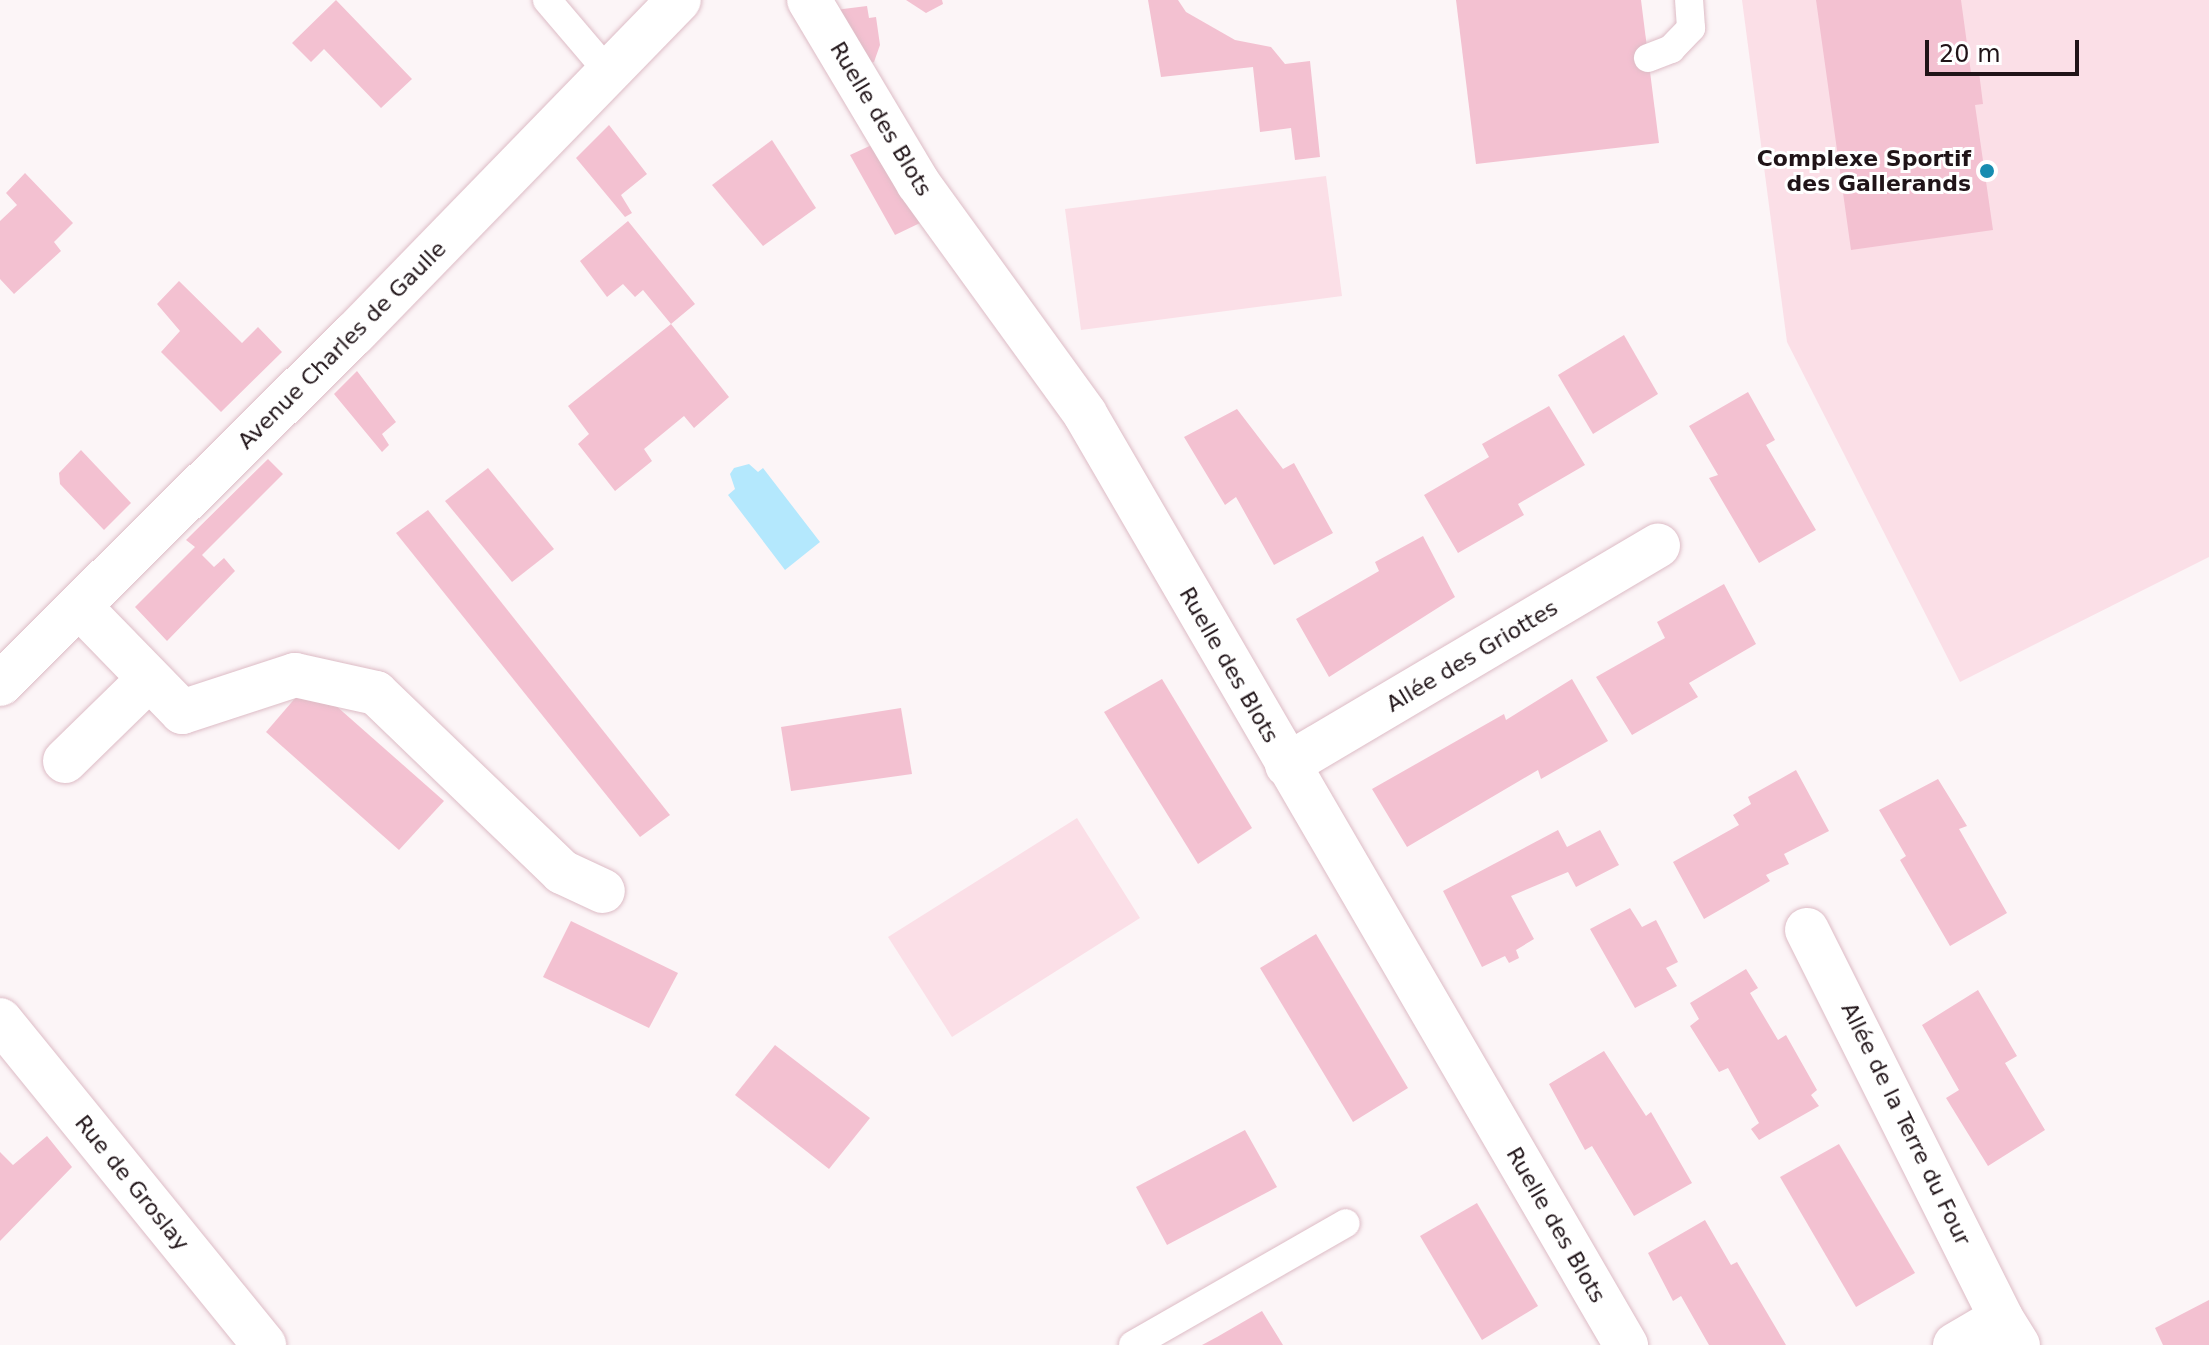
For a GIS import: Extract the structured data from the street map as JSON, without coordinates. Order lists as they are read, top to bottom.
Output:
{
  "streets": {
    "street": [
      "Ruelle des Blots",
      "Avenue Charles de Gaulle",
      "Allée des Griottes",
      "Allée de la Terre du Four",
      "Rue de Groslay"
    ]
  },
  "crossings": [
    ["Ruelle des Blots", "Allée des Griottes"]
  ],
  "places": ["Complexe Sportif des Gallerands"],
  "scale_bar": "20 m"
}
